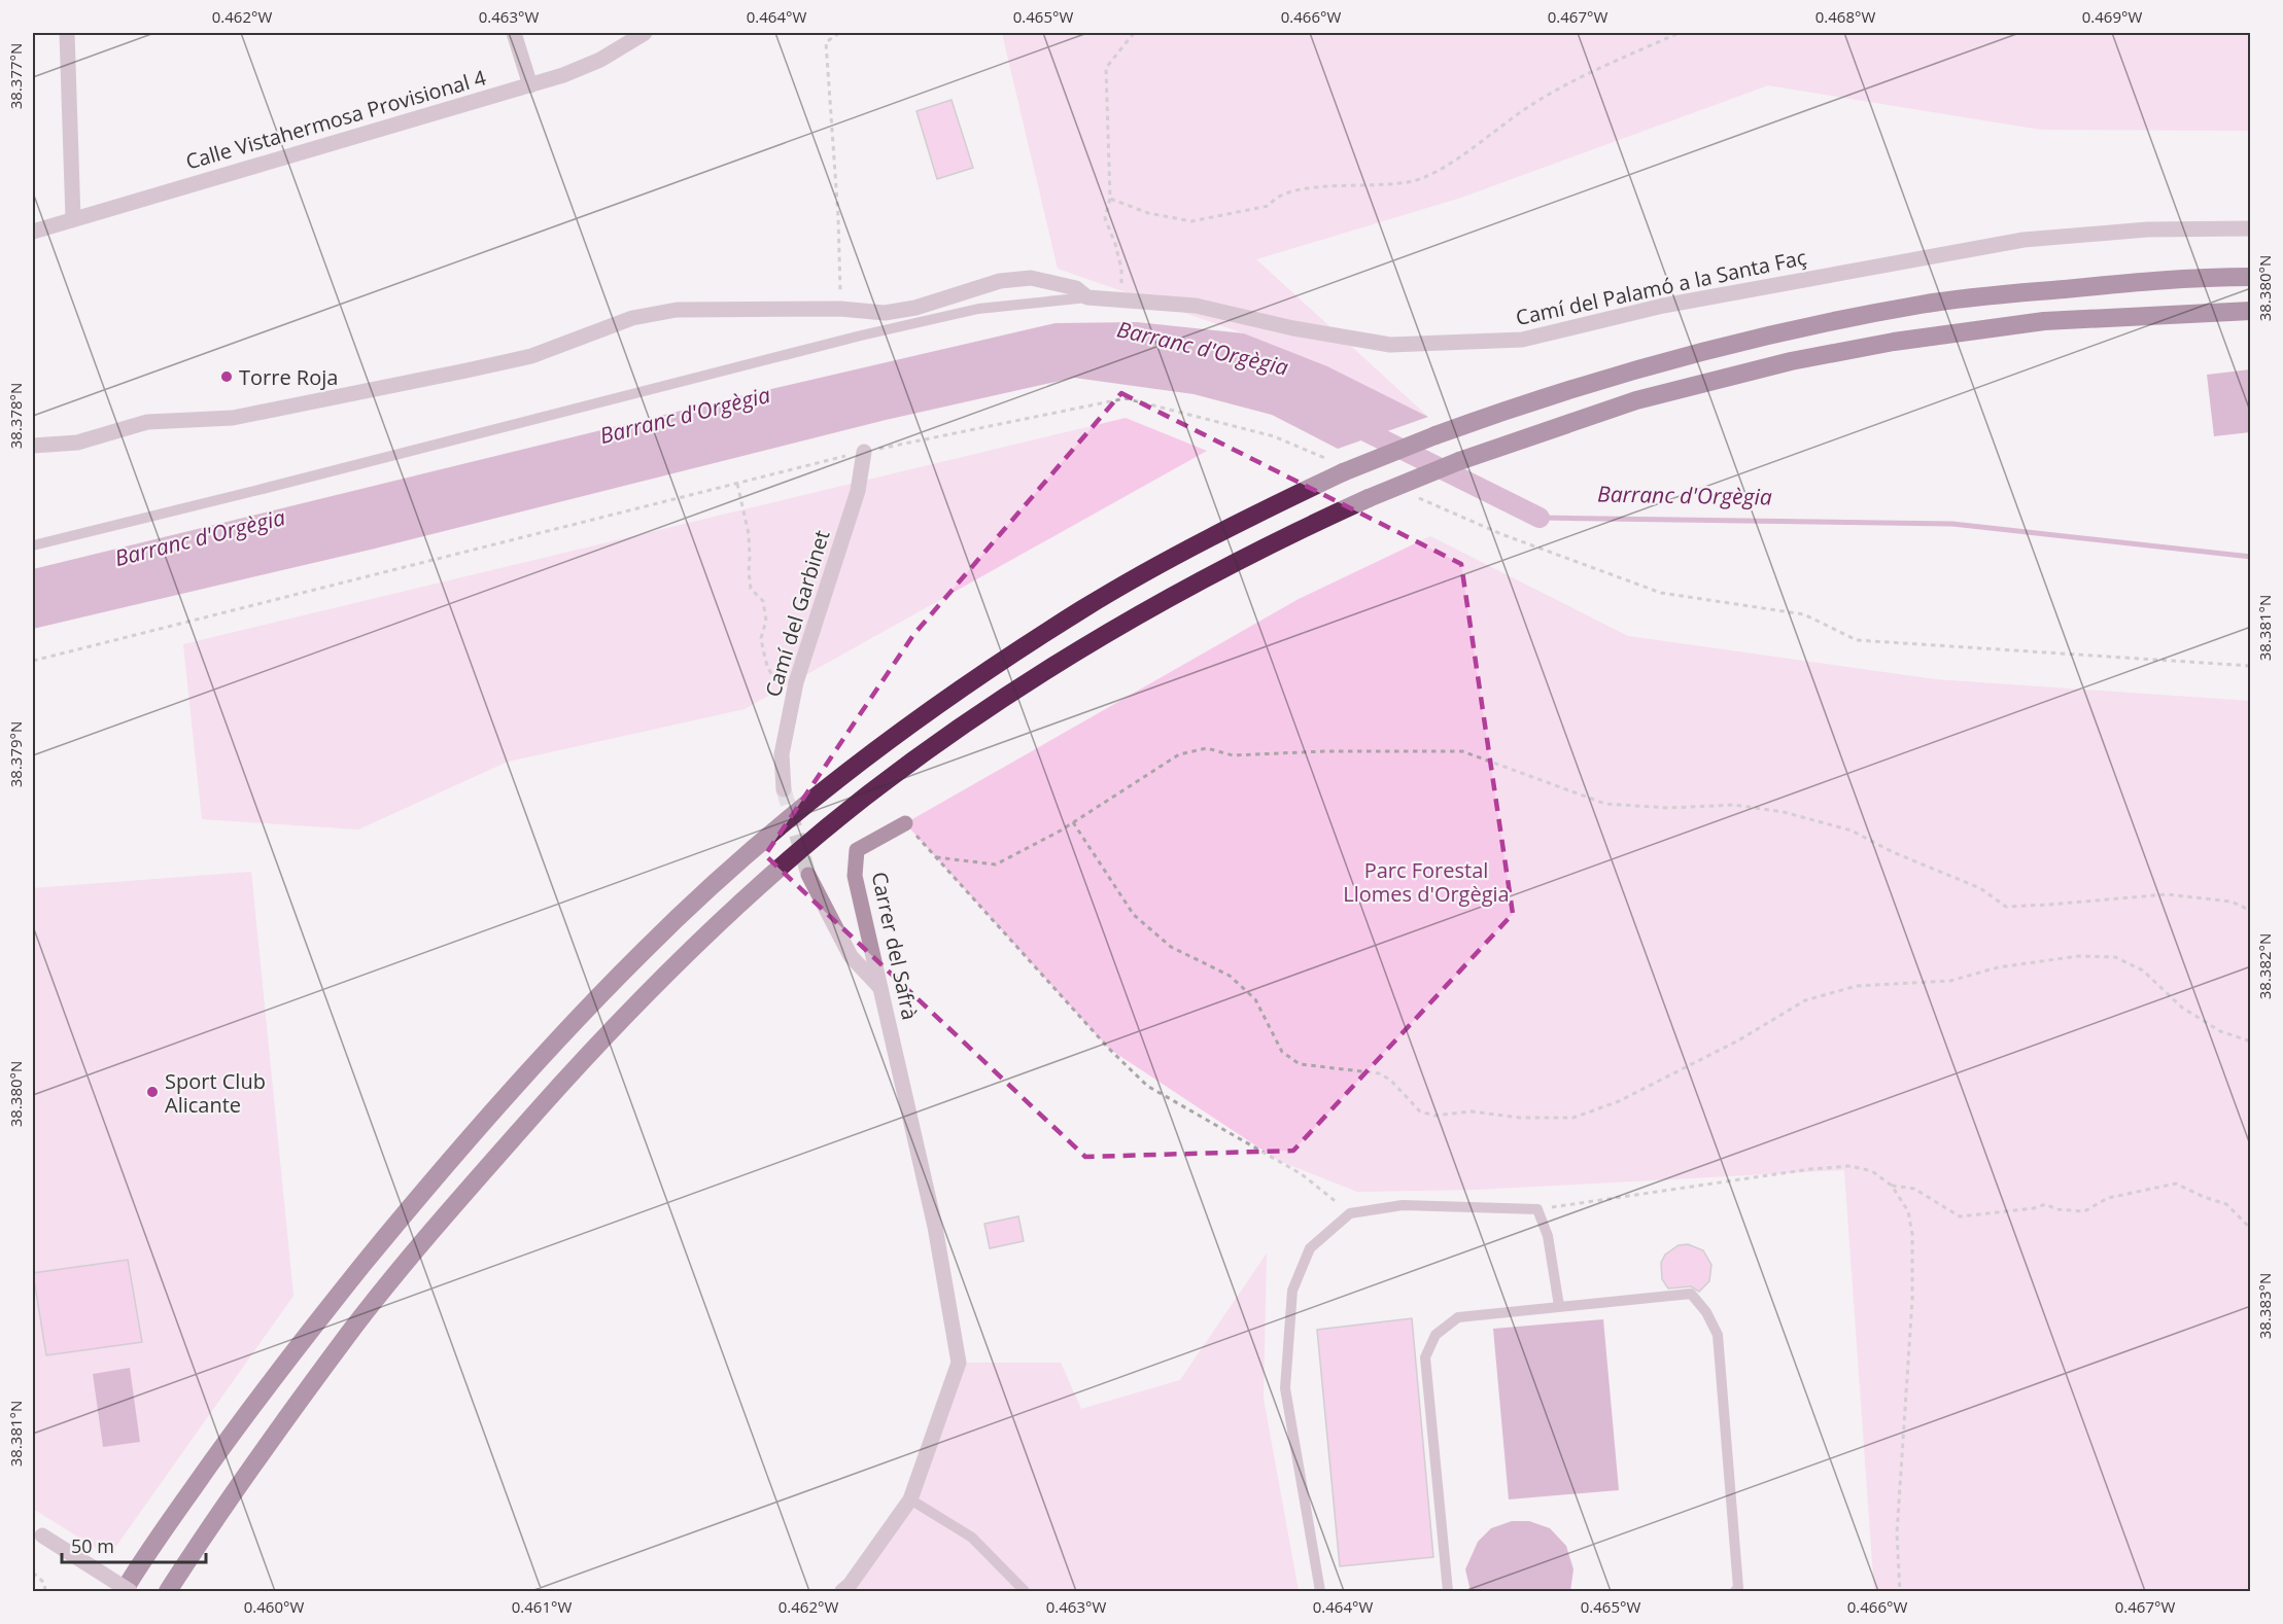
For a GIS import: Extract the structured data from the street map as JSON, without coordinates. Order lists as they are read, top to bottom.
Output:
{
  "streets": {
    "street": [
      "Calle Vistahermosa Provisional 4",
      "Camí del Palamó a la Santa Faç",
      "Camí del Garbinet",
      "Carrer del Safrà"
    ]
  },
  "water": ["Barranc d'Orgègia"],
  "parks": ["Parc Forestal Llomes d'Orgègia"],
  "places": ["Torre Roja", "Sport Club Alicante"],
  "scale_bar": "50 m",
  "coordinates": [
    "0.462°W",
    "0.463°W",
    "0.464°W",
    "0.465°W",
    "0.466°W",
    "0.467°W",
    "0.468°W",
    "0.469°W",
    "38.377°N",
    "38.380°N",
    "38.378°N",
    "38.381°N",
    "38.379°N",
    "38.382°N",
    "38.383°N",
    "0.460°W",
    "0.461°W"
  ]
}
